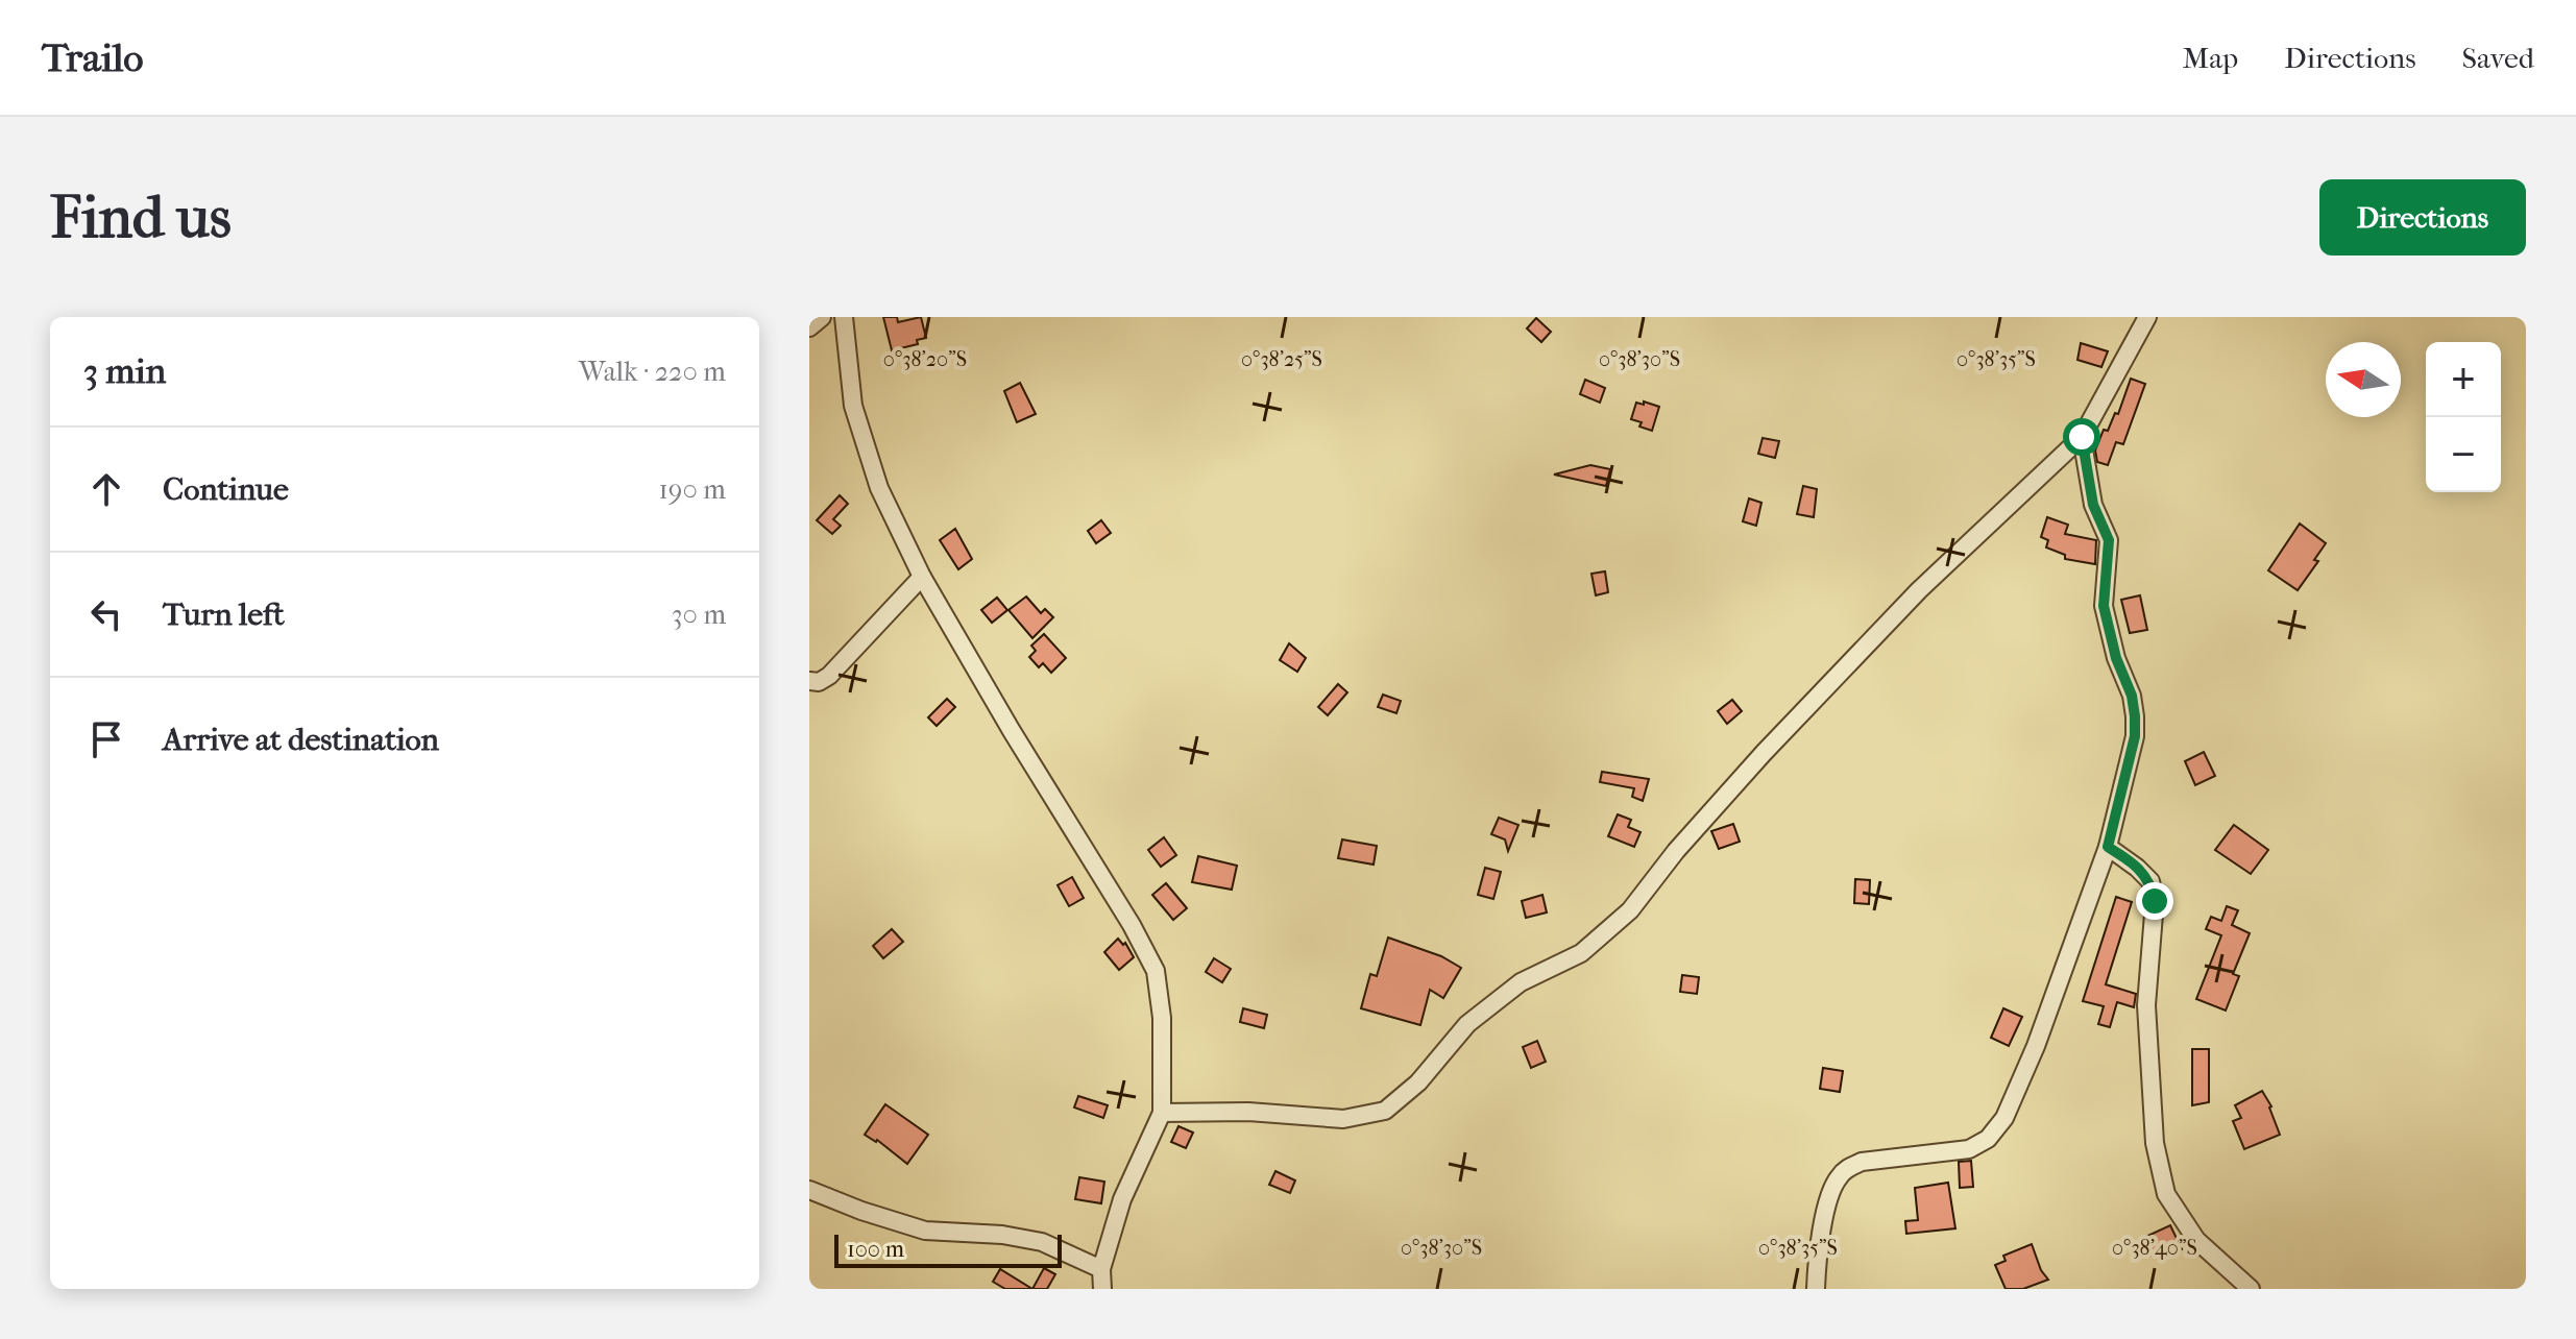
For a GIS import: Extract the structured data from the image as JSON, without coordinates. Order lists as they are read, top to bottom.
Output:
{
  "scale_bar": "100 m",
  "north": "left",
  "page": {
    "header": "Trailo",
    "nav": ["Map", "Directions", "Saved"],
    "buttons": "Directions",
    "title": "Find us",
    "heading": ["3 min", "Walk · 220 m"],
    "map_buttons": ["+", "−"],
    "list": [
      ["Continue", "190 m"],
      ["Turn left", "30 m"],
      "Arrive at destination"
    ],
    "scale": "100 m"
  },
  "coordinates": [
    "0°38'20\"S",
    "0°38'25\"S",
    "0°38'30\"S",
    "0°38'35\"S",
    "0°38'40\"S"
  ]
}
